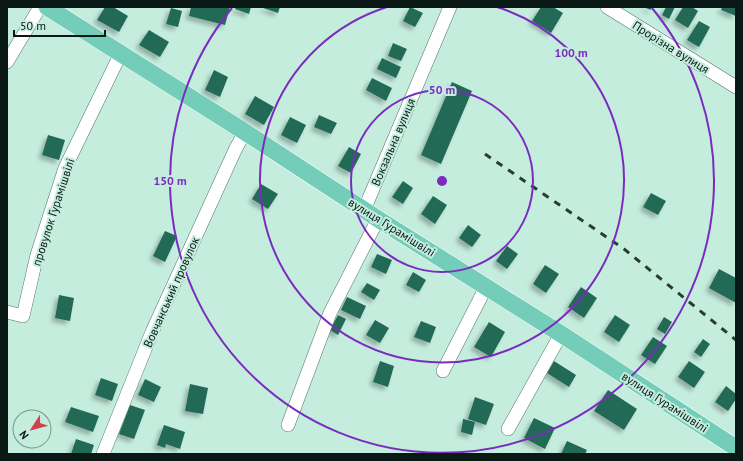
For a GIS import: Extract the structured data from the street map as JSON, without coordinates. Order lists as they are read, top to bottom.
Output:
{
  "streets": {
    "main road": ["вулиця Гурамішвілі"],
    "street": [
      "Прорізна вулиця",
      "Вокзальна вулиця",
      "провулок Гурамішвілі",
      "Вовчанський провулок"
    ]
  },
  "crossings": [
    ["Вокзальна вулиця", "вулиця Гурамішвілі"],
    ["провулок Гурамішвілі", "вулиця Гурамішвілі"],
    ["вулиця Гурамішвілі", "Вовчанський провулок"]
  ],
  "scale_bar": "50 m",
  "north": "bottom left",
  "rings": ["100 m", "50 m", "150 m"]
}
